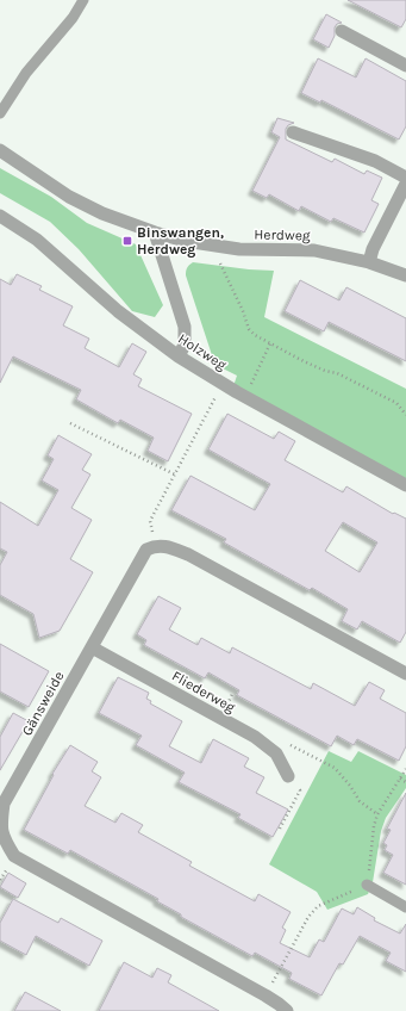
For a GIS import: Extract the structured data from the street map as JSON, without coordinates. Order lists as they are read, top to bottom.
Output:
{
  "streets": {
    "street": [
      "Herdweg",
      "Holzweg",
      "Fliederweg",
      "Gänsweide"
    ]
  },
  "crossings": [
    ["Fliederweg", "Gänsweide"]
  ],
  "places": {
    "transit": ["Binswangen, Herdweg"]
  }
}
